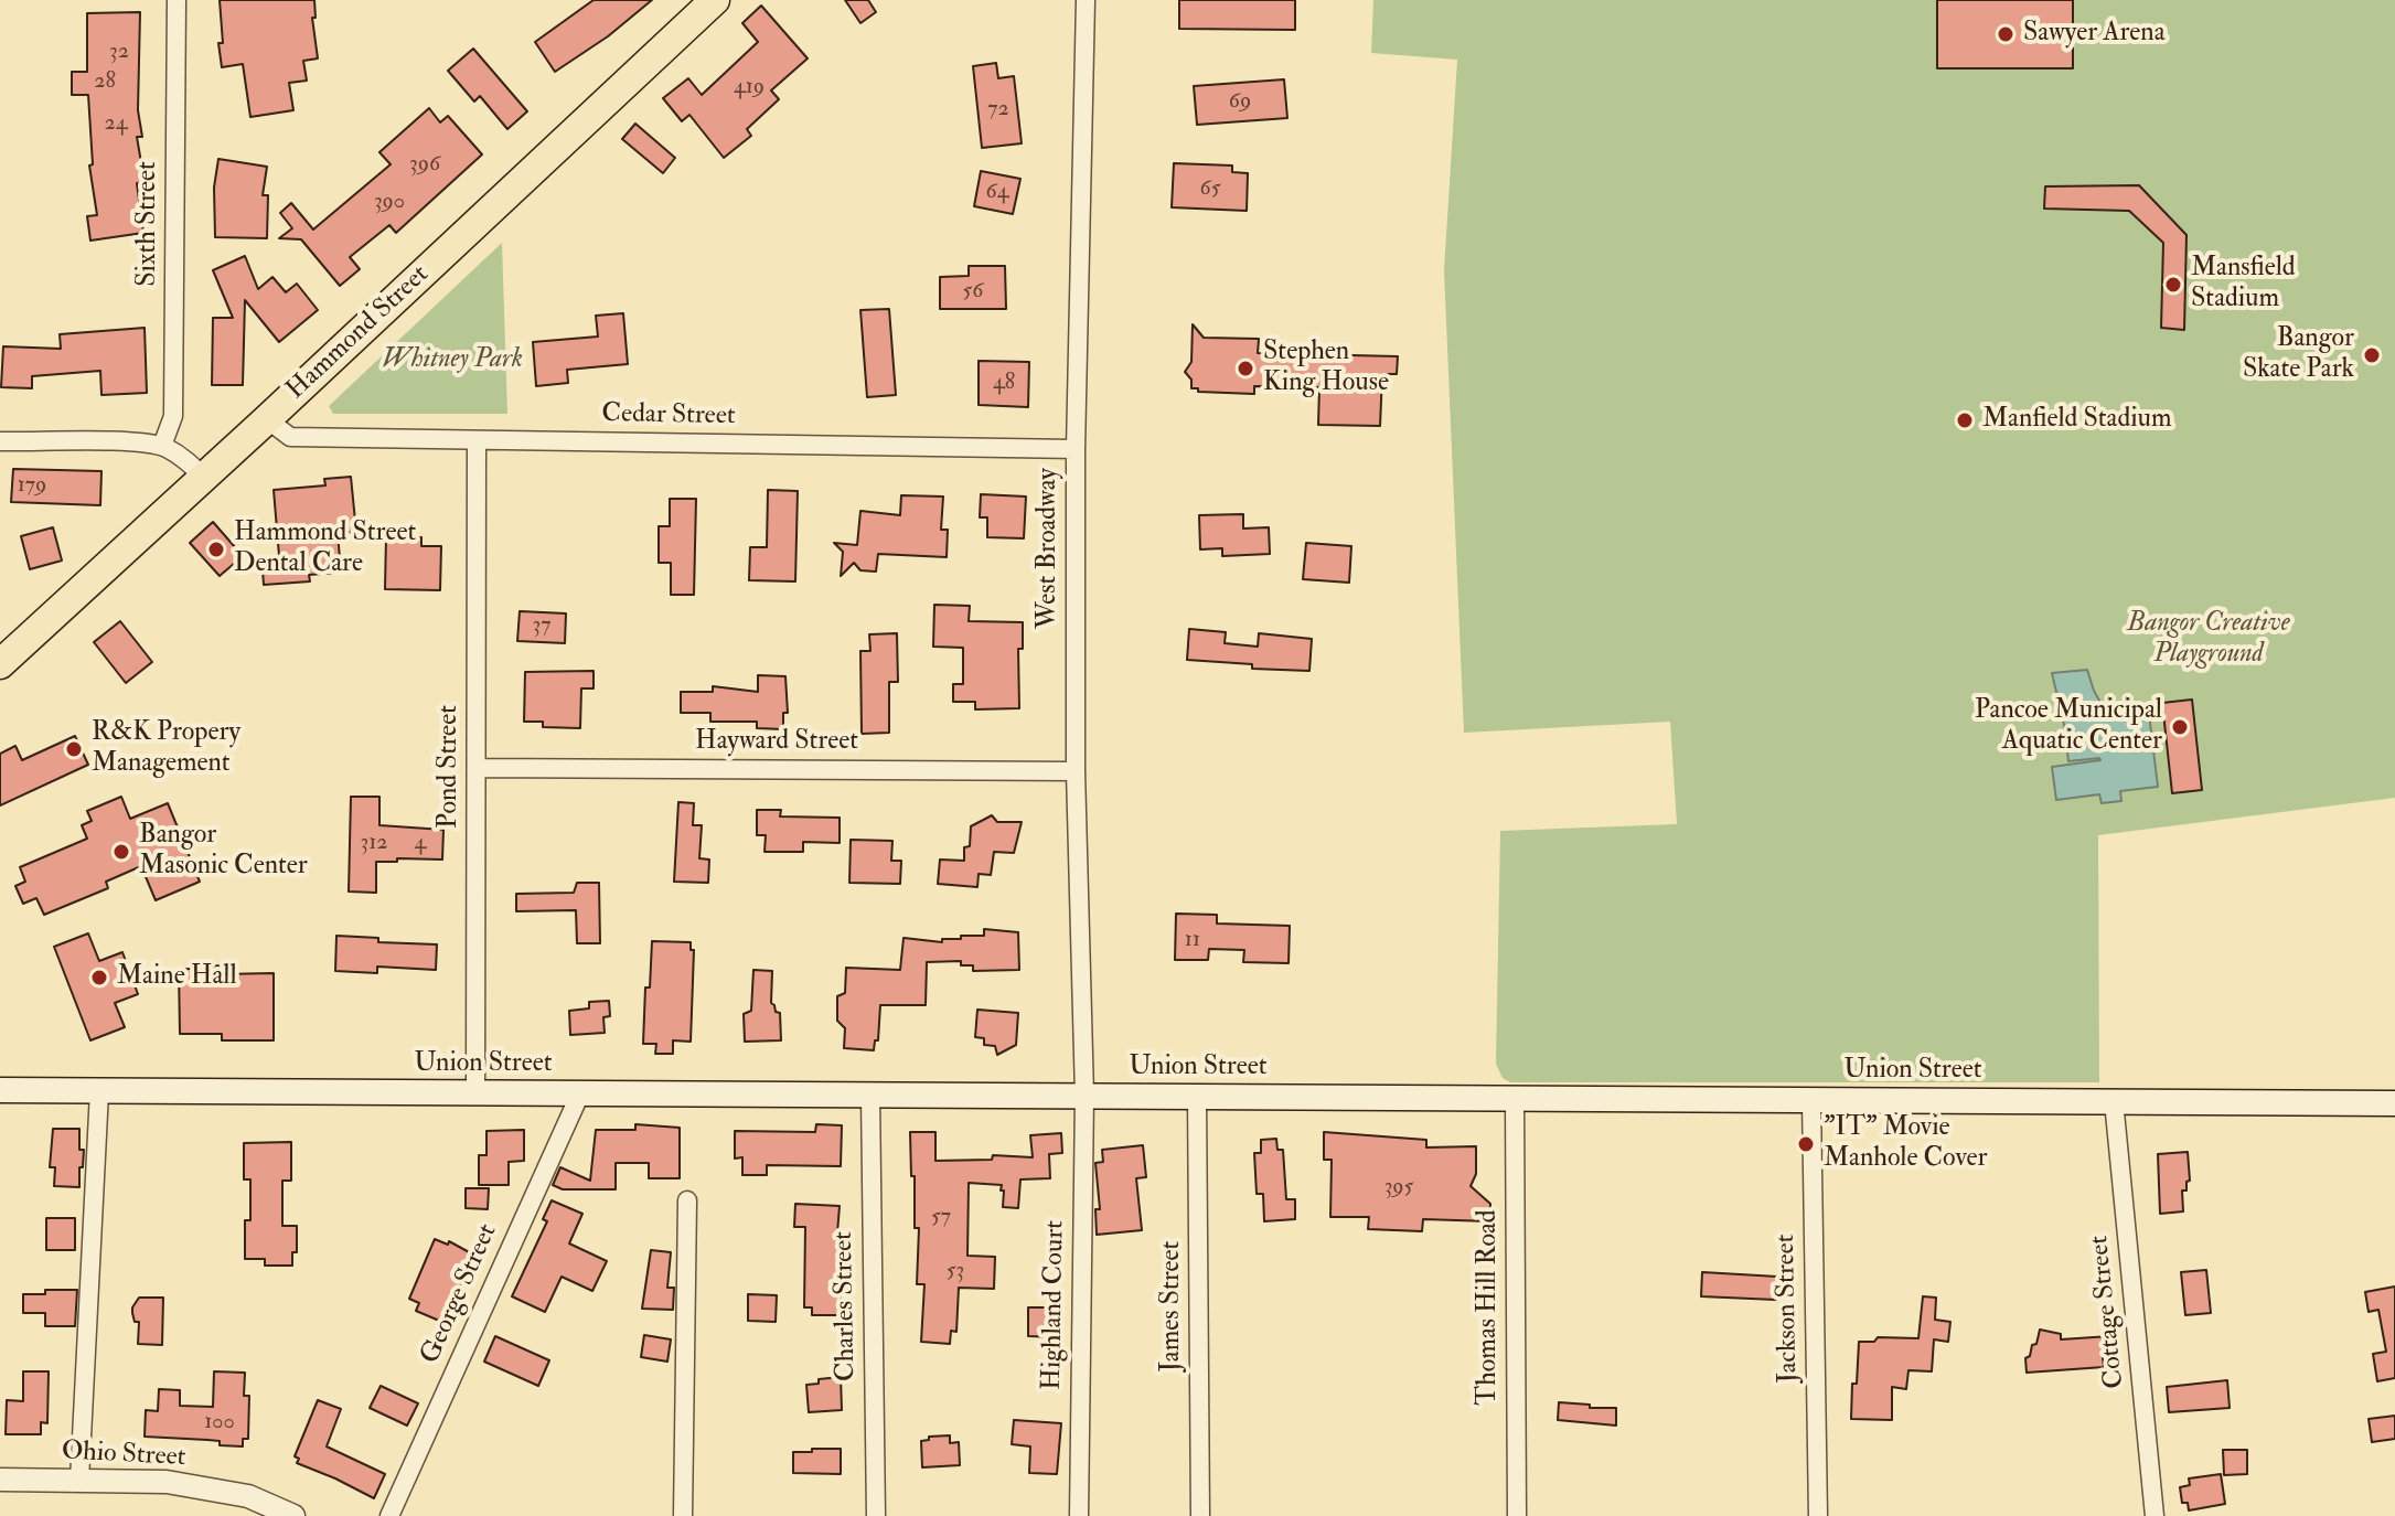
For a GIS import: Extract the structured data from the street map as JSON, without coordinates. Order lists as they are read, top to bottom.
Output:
{
  "streets": {
    "main road": ["Hammond Street", "Union Street"],
    "street": [
      "Sixth Street",
      "Cedar Street",
      "West Broadway",
      "Hayward Street",
      "Pond Street",
      "George Street",
      "Highland Court",
      "Charles Street",
      "James Street",
      "Thomas Hill Road",
      "Jackson Street",
      "Cottage Street",
      "Ohio Street"
    ]
  },
  "crossings": [
    ["Hammond Street", "Cedar Street"],
    ["Cedar Street", "West Broadway"],
    ["Cedar Street", "Pond Street"],
    ["West Broadway", "Hayward Street"],
    ["West Broadway", "Union Street"],
    ["West Broadway", "Highland Court"],
    ["Hayward Street", "Pond Street"],
    ["Pond Street", "Union Street"],
    ["Union Street", "George Street"],
    ["Union Street", "Highland Court"],
    ["Union Street", "Charles Street"],
    ["Union Street", "James Street"],
    ["Union Street", "Thomas Hill Road"],
    ["Union Street", "Jackson Street"],
    ["Union Street", "Cottage Street"]
  ],
  "parks": ["Whitney Park", "Bangor Creative Playground"],
  "places": [
    "Sawyer Arena",
    "Mansfield Stadium",
    "Bangor Skate Park",
    "Stephen King House",
    "Manfield Stadium",
    "Hammond Street Dental Care",
    "Pancoe Municipal Aquatic Center",
    "R&K Propery Management",
    "Bangor Masonic Center",
    "Maine Hall",
    "\"IT\" Movie Manhole Cover"
  ],
  "house_numbers": [
    "32",
    "28",
    "419",
    "69",
    "72",
    "24",
    "396",
    "65",
    "64",
    "390",
    "56",
    "48",
    "179",
    "37",
    "312",
    "4",
    "11",
    "395",
    "57",
    "53",
    "100"
  ]
}
